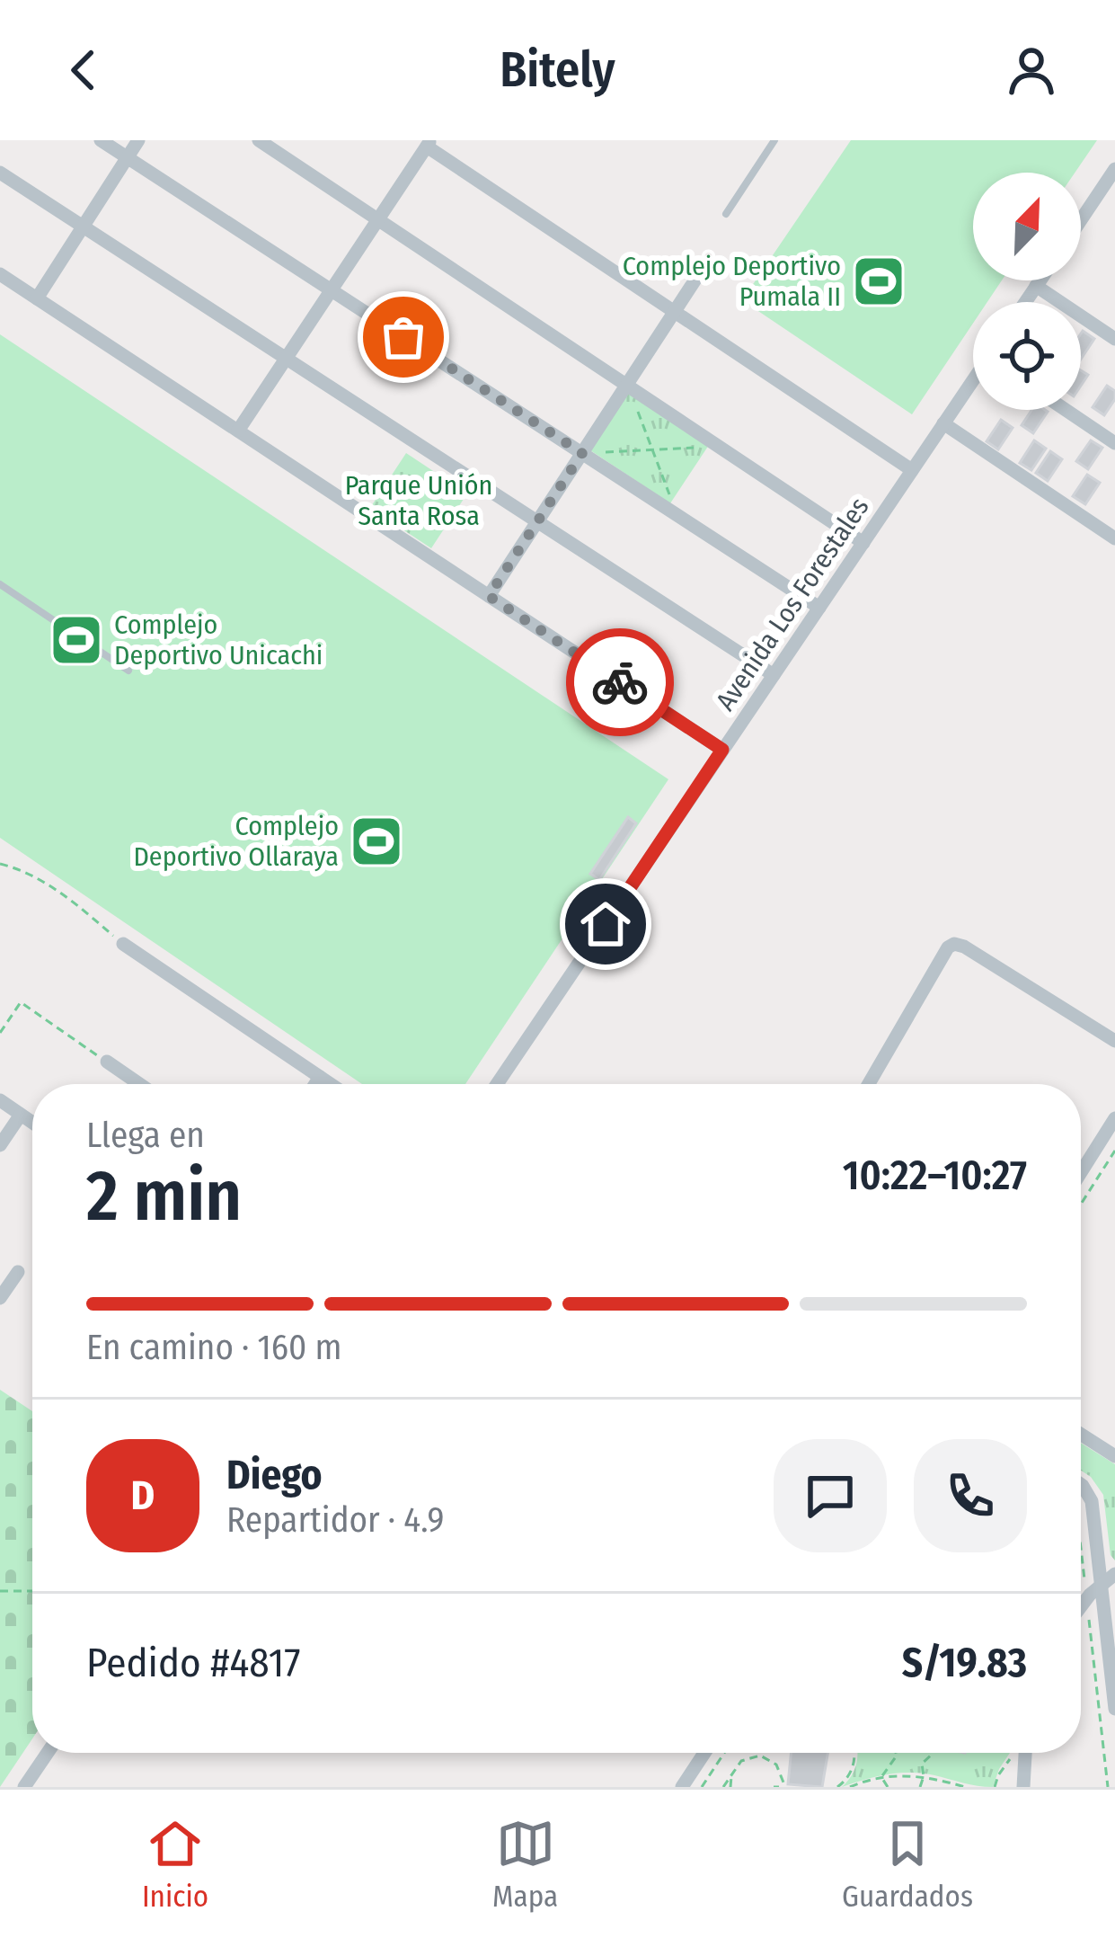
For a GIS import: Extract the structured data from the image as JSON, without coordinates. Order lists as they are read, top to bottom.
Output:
{
  "streets": {
    "street": ["Avenida Los Forestales"]
  },
  "parks": ["Parque Unión Santa Rosa"],
  "places": {
    "sports": ["Complejo Deportivo Pumala II", "Complejo Deportivo Unicachi", "Complejo Deportivo Ollaraya"]
  },
  "north": "top right",
  "page": {
    "header": "Bitely",
    "heading": ["2 min", "Llega en", "10:22–10:27"],
    "panel": [
      "Diego",
      "Repartidor · 4.9",
      "Pedido #4817",
      "S/19.83"
    ],
    "bar": "En camino · 160 m",
    "round": "D",
    "tabs": ["Inicio", "Mapa", "Guardados"]
  }
}
